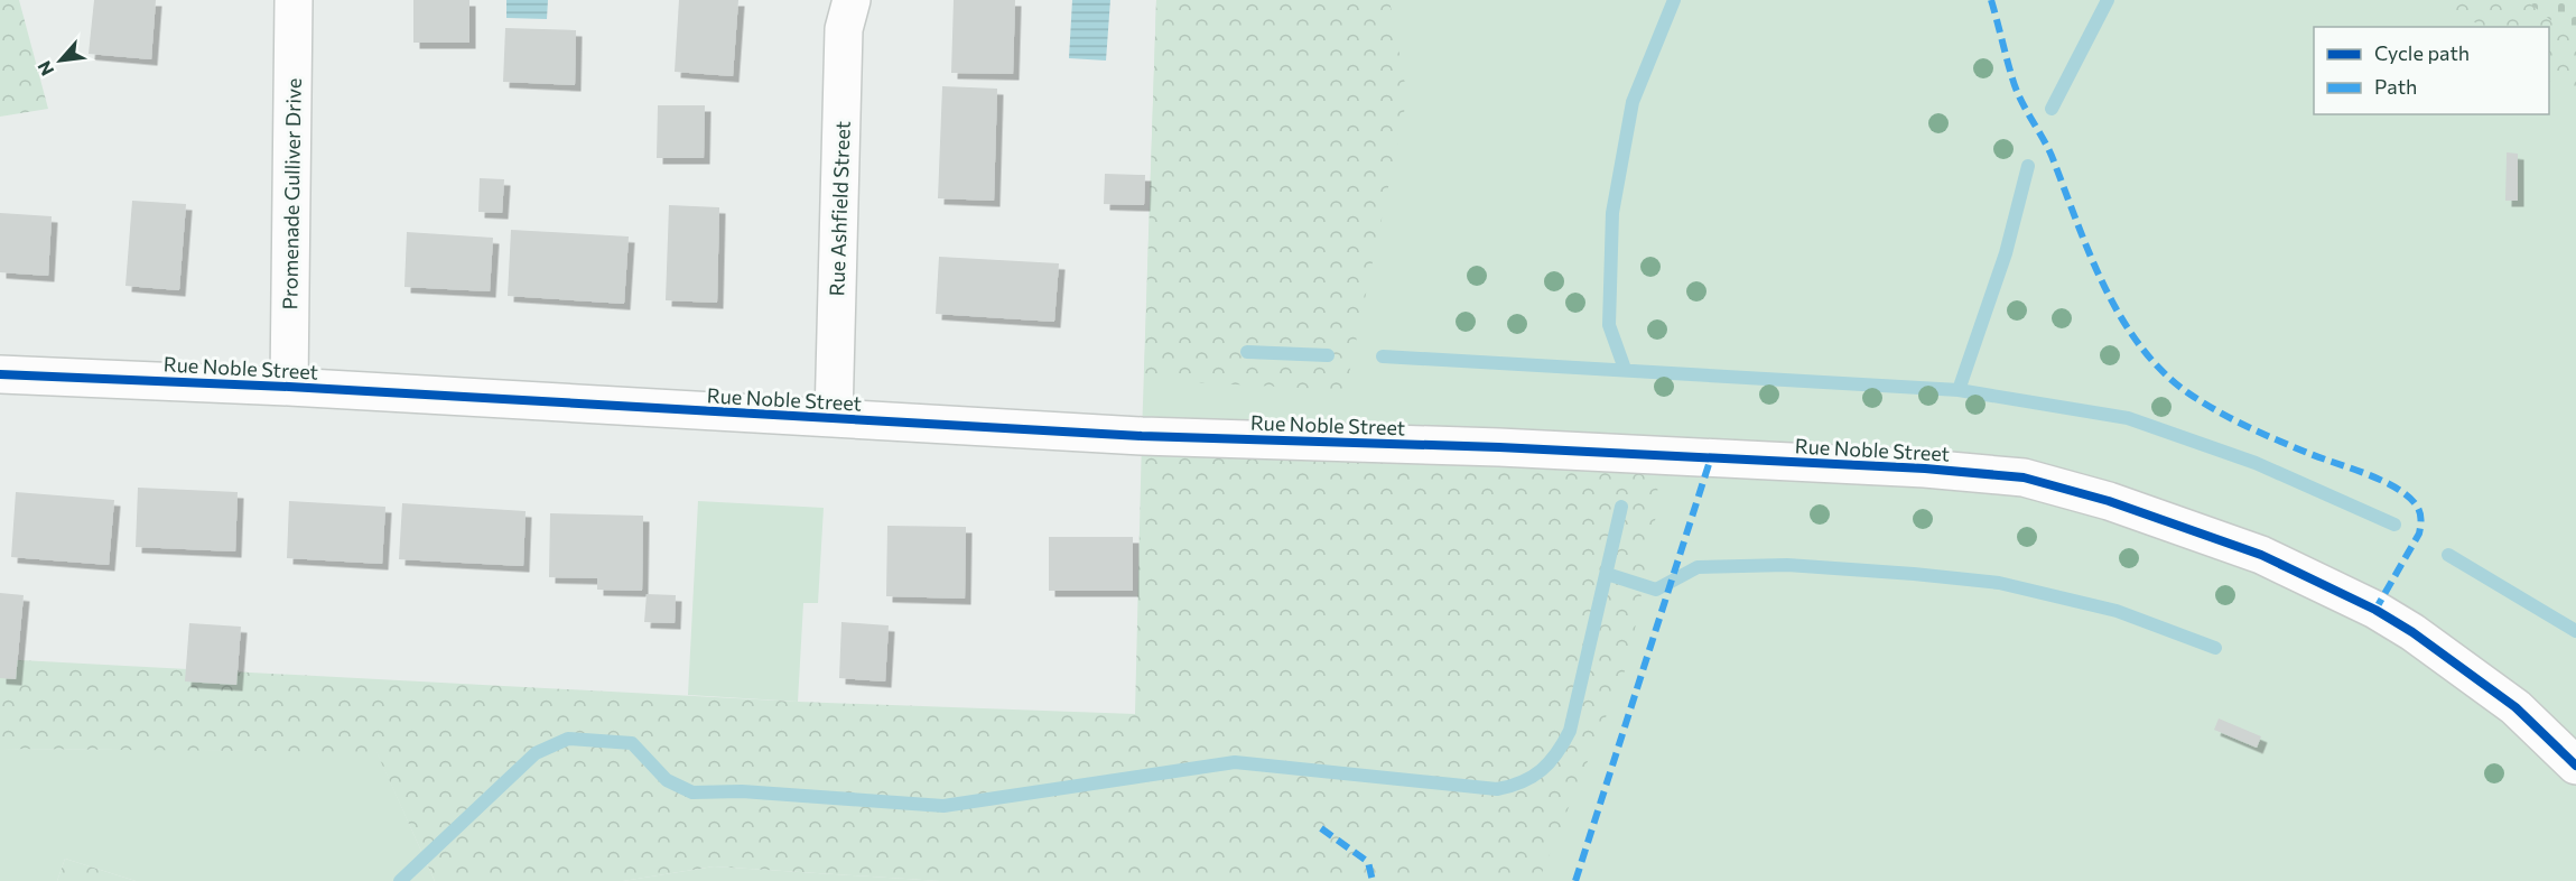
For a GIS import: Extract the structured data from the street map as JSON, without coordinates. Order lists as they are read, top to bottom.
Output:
{
  "streets": {
    "street": ["Promenade Gulliver Drive", "Rue Ashfield Street", "Rue Noble Street"]
  },
  "crossings": [
    ["Promenade Gulliver Drive", "Rue Noble Street"],
    ["Rue Ashfield Street", "Rue Noble Street"]
  ],
  "legend": ["Cycle path", "Path"],
  "north": "bottom left"
}
